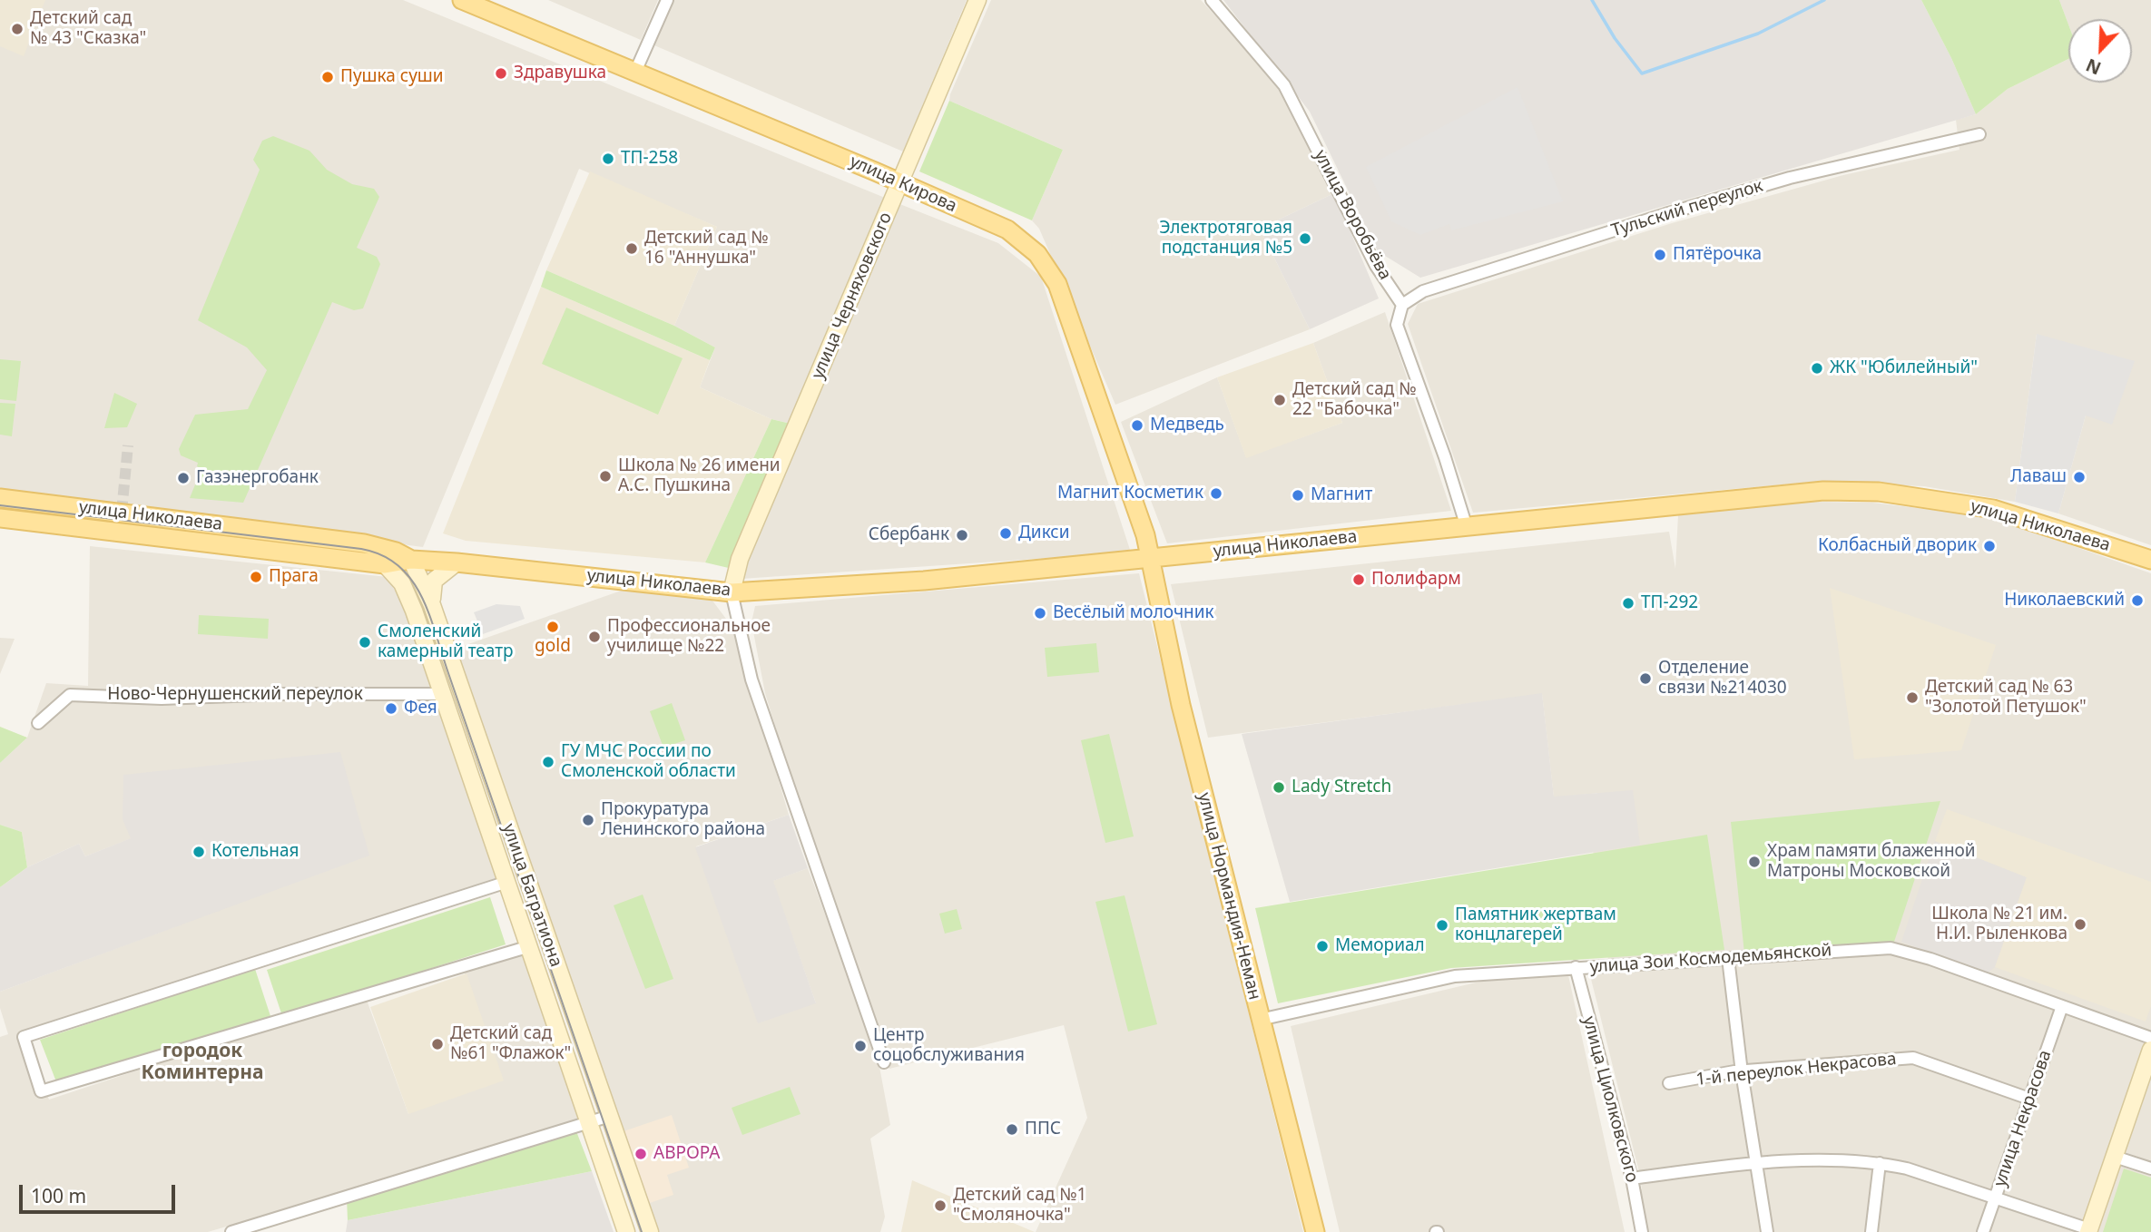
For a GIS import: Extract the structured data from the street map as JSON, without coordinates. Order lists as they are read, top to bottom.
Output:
{
  "streets": {
    "main road": [
      "улица Кирова",
      "улица Черняховского",
      "улица Николаева",
      "улица Багратиона",
      "улица Нормандия-Неман"
    ],
    "street": [
      "Тульский переулок",
      "улица Воробьёва",
      "Ново-Чернушенский переулок",
      "улица Зои Космодемьянской",
      "1-й переулок Некрасова",
      "улица Циолковского",
      "улица Некрасова"
    ]
  },
  "crossings": [
    ["улица Кирова", "улица Черняховского"],
    ["улица Кирова", "улица Николаева"],
    ["улица Кирова", "улица Нормандия-Неман"],
    ["Тульский переулок", "улица Воробьёва"],
    ["улица Черняховского", "улица Николаева"],
    ["улица Николаева", "улица Багратиона"],
    ["улица Николаева", "улица Нормандия-Неман"],
    ["Ново-Чернушенский переулок", "улица Багратиона"],
    ["улица Нормандия-Неман", "улица Зои Космодемьянской"],
    ["улица Зои Космодемьянской", "улица Циолковского"],
    ["улица Зои Космодемьянской", "улица Некрасова"],
    ["1-й переулок Некрасова", "улица Некрасова"]
  ],
  "districts": ["городок Коминтерна"],
  "places": [
    "Детский сад № 43 \"Сказка\"",
    "Здравушка",
    "Пушка суши",
    "ТП-258",
    "Электротяговая подстанция №5",
    "Детский сад № 16 \"Аннушка\"",
    "Пятёрочка",
    "ЖК \"Юбилейный\"",
    "Детский сад № 22 \"Бабочка\"",
    "Медведь",
    "Школа № 26 имени А.С. Пушкина",
    "Лаваш",
    "Газэнергобанк",
    "Магнит Косметик",
    "Магнит",
    "Дикси",
    "Сбербанк",
    "Колбасный дворик",
    "Прага",
    "Полифарм",
    "Николаевский",
    "ТП-292",
    "Весёлый молочник",
    "gold",
    "Профессиональное училище №22",
    "Смоленский камерный театр",
    "Отделение связи №214030",
    "Детский сад № 63 \"Золотой Петушок\"",
    "Фея",
    "ГУ МЧС России по Смоленской области",
    "Lady Stretch",
    "Прокуратура Ленинского района",
    "Котельная",
    "Храм памяти блаженной Матроны Московской",
    "Школа № 21 им. Н.И. Рыленкова",
    "Памятник жертвам концлагерей",
    "Мемориал",
    "Детский сад №61 \"Флажок\"",
    "Центр соцобслуживания",
    "ППС",
    "ABPOPA",
    "Детский сад №1 \"Смоляночка\""
  ],
  "scale_bar": "100 m",
  "north": "bottom left"
}
